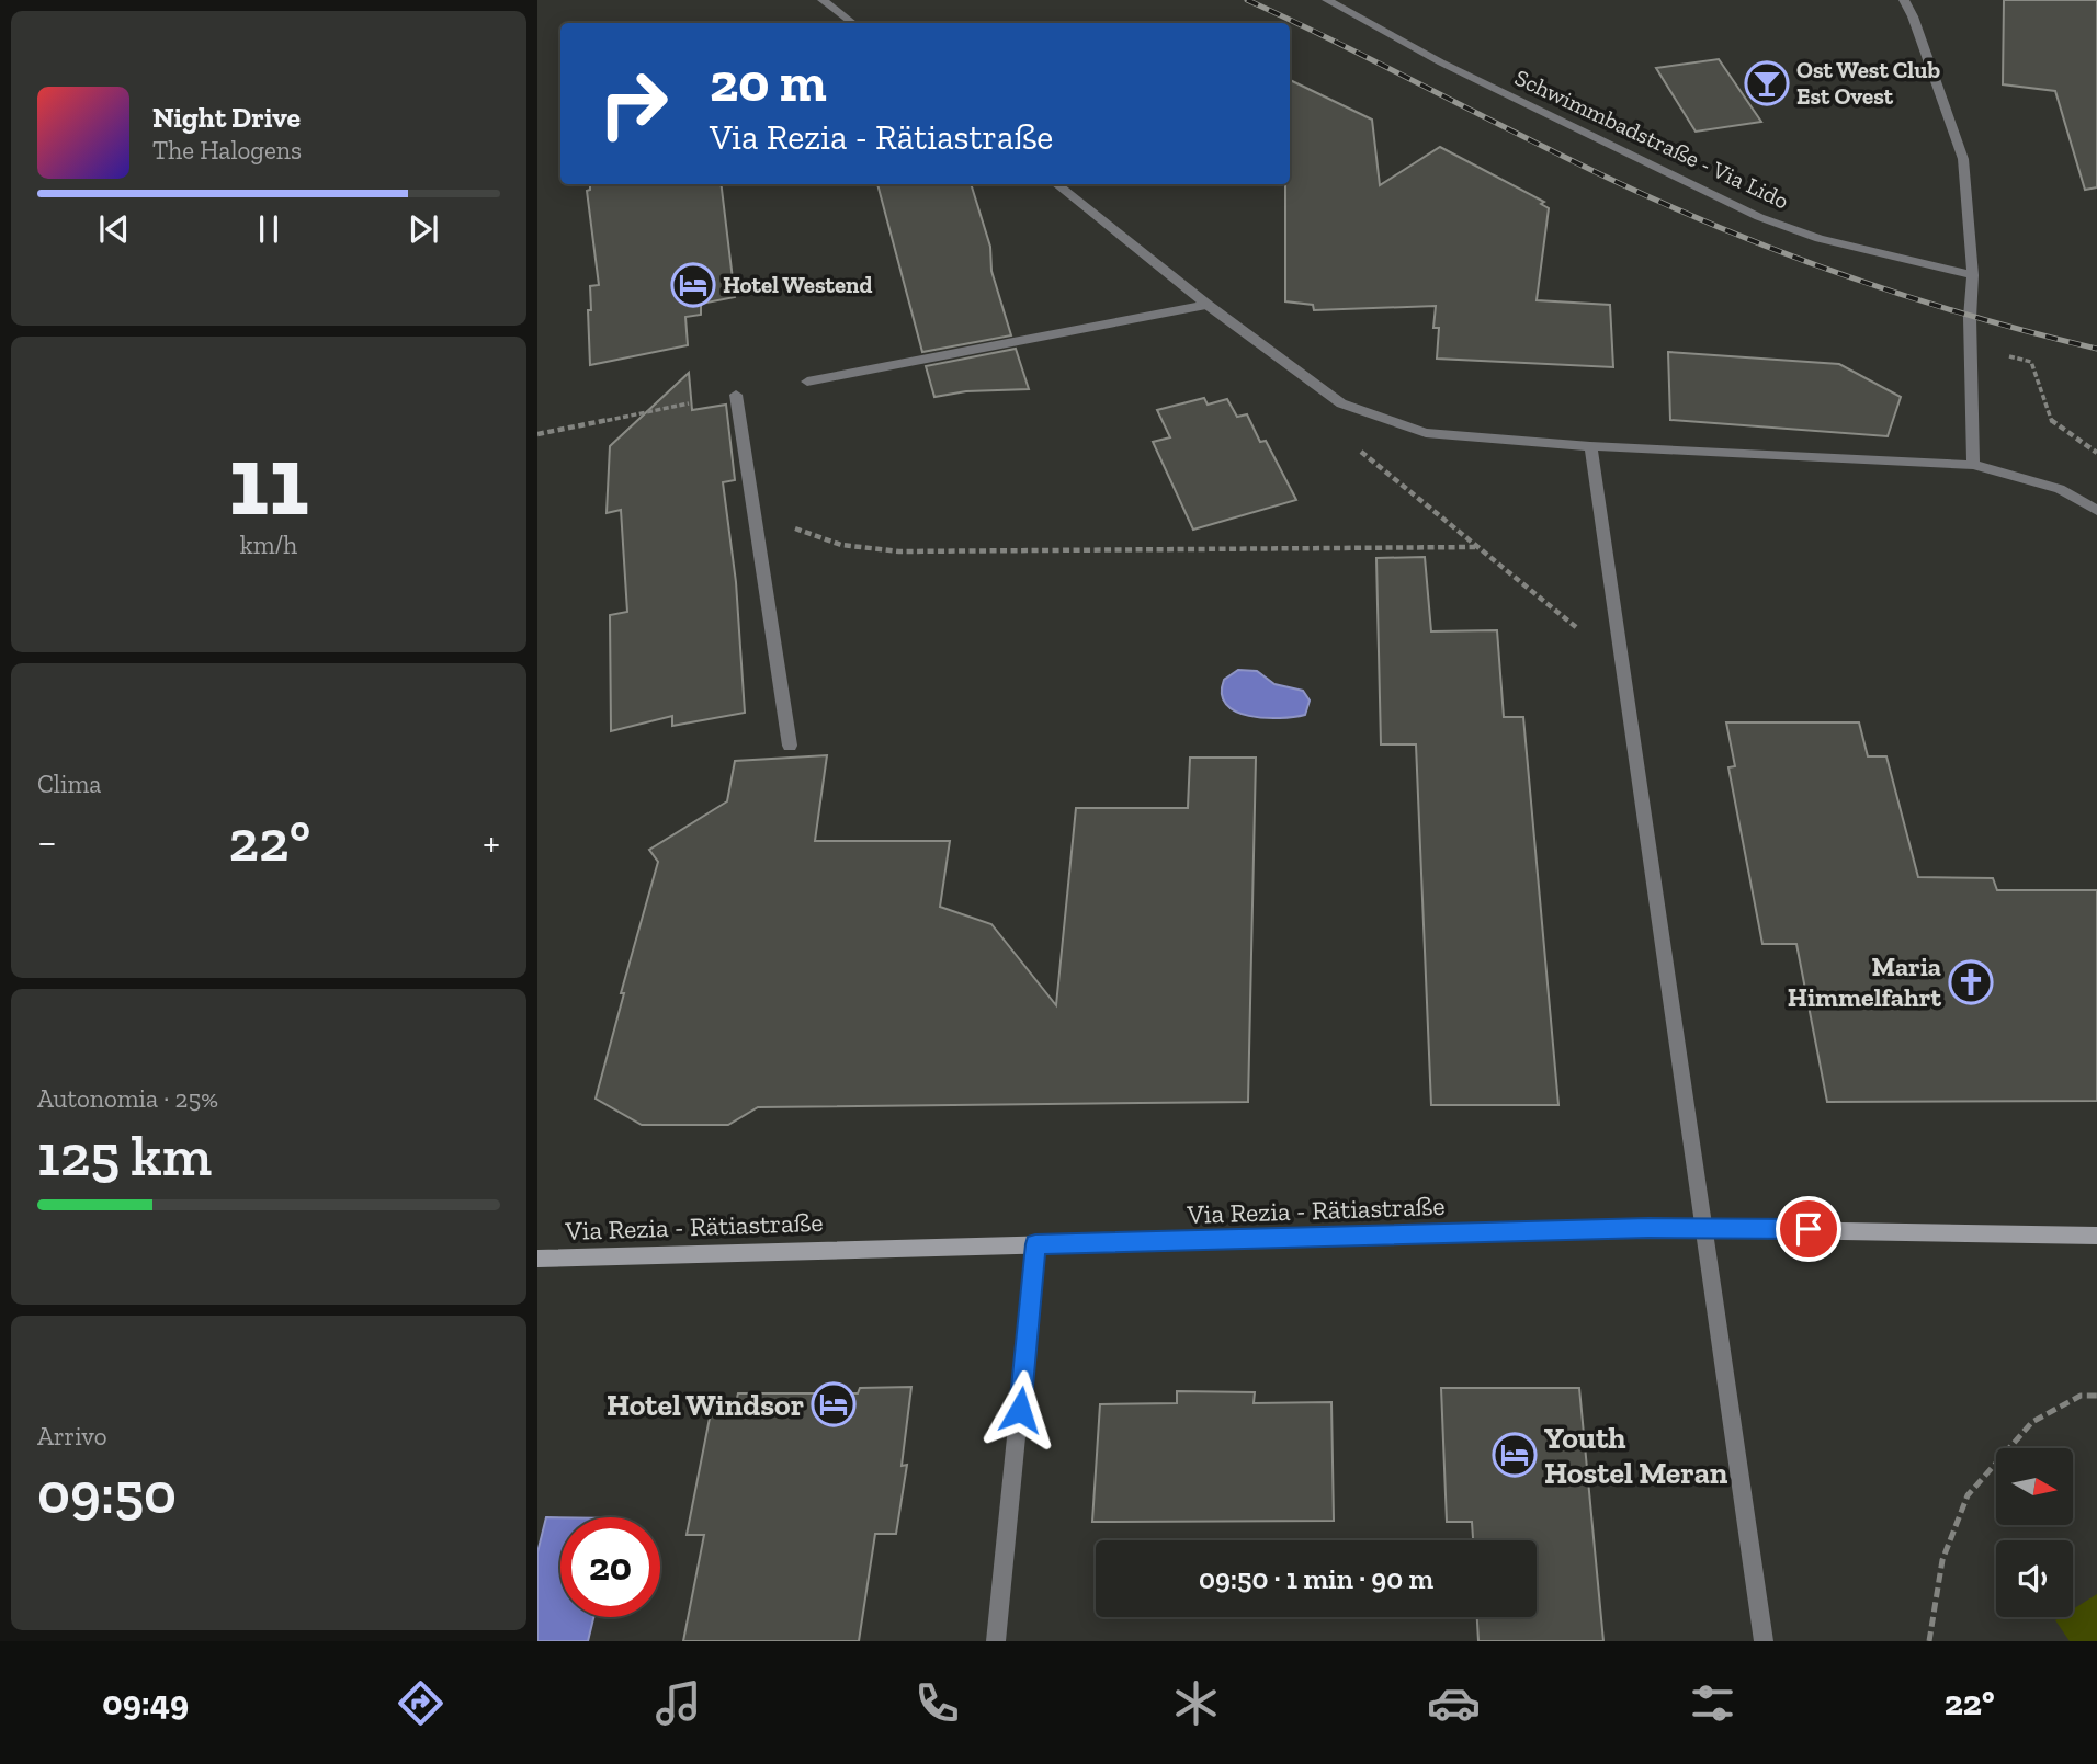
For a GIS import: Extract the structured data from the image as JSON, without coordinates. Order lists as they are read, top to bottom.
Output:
{
  "streets": {
    "street": ["Schwimmbadstraße - Via Lido", "Via Rezia - Rätiastraße"]
  },
  "places": {
    "bar": ["Ost West Club Est Ovest"],
    "hotel": ["Hotel Westend", "Hotel Windsor", "Youth Hostel Meran"],
    "church": ["Maria Himmelfahrt"]
  },
  "north": "right",
  "page": {
    "turn": ["20 m", "Via Rezia - Rätiastraße"],
    "song": ["Night Drive", "The Halogens"],
    "tile": [
      ["11", "km/h"],
      "Clima",
      ["Autonomia · 25%", "125 km"],
      ["Arrivo", "09:50"]
    ],
    "heat": ["−", "22°", "+"],
    "limit": "20",
    "trip": "09:50 · 1 min · 90 m",
    "tabs": ["09:49", "22°"]
  }
}
